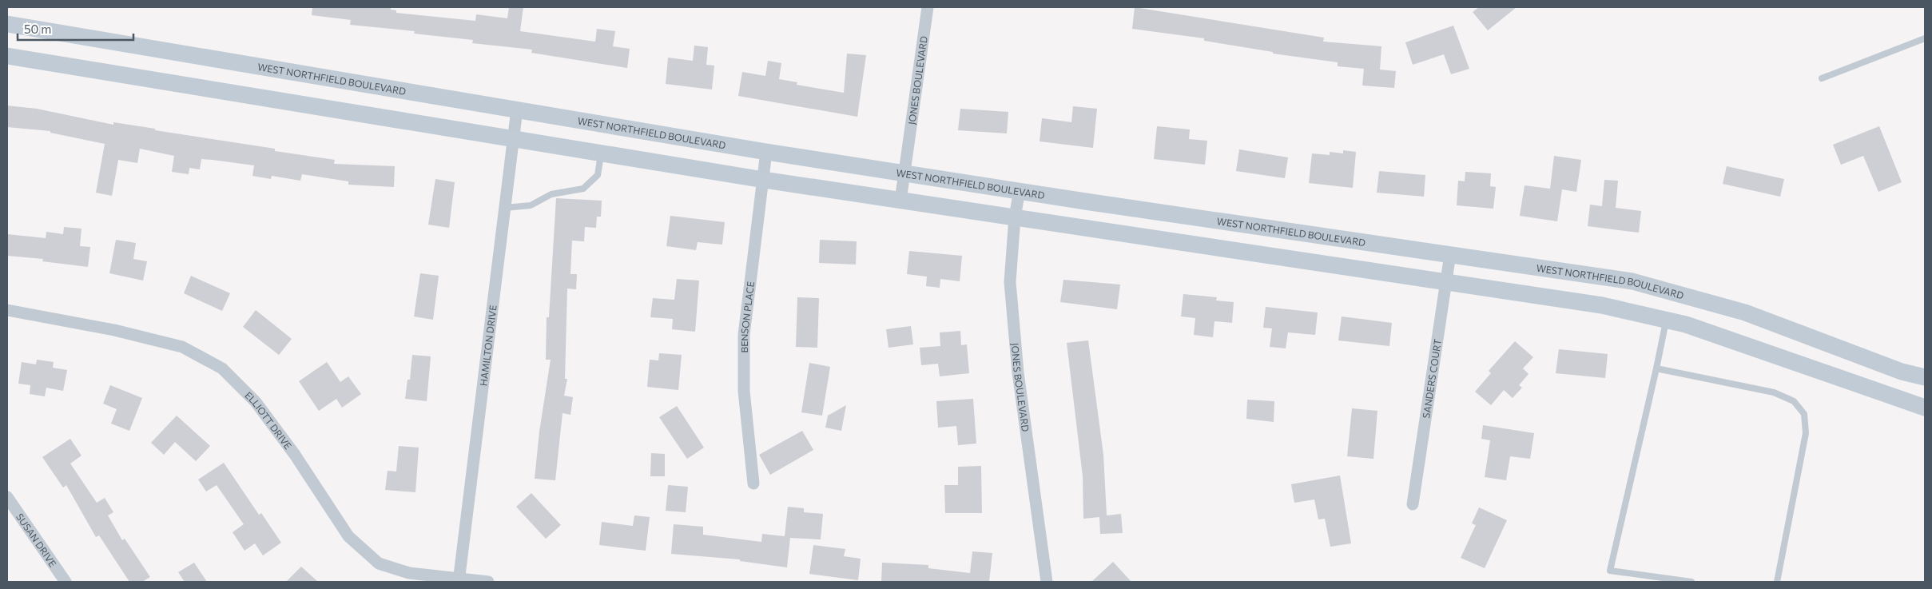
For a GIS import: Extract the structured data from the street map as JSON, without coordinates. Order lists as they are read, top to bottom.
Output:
{
  "streets": {
    "main road": ["WEST NORTHFIELD BOULEVARD"],
    "street": [
      "JONES BOULEVARD",
      "BENSON PLACE",
      "HAMILTON DRIVE",
      "SANDERS COURT",
      "ELLIOTT DRIVE",
      "SUSAN DRIVE"
    ]
  },
  "crossings": [
    ["WEST NORTHFIELD BOULEVARD", "JONES BOULEVARD"],
    ["WEST NORTHFIELD BOULEVARD", "BENSON PLACE"],
    ["WEST NORTHFIELD BOULEVARD", "HAMILTON DRIVE"],
    ["WEST NORTHFIELD BOULEVARD", "SANDERS COURT"],
    ["HAMILTON DRIVE", "ELLIOTT DRIVE"]
  ],
  "scale_bar": "50 m"
}
